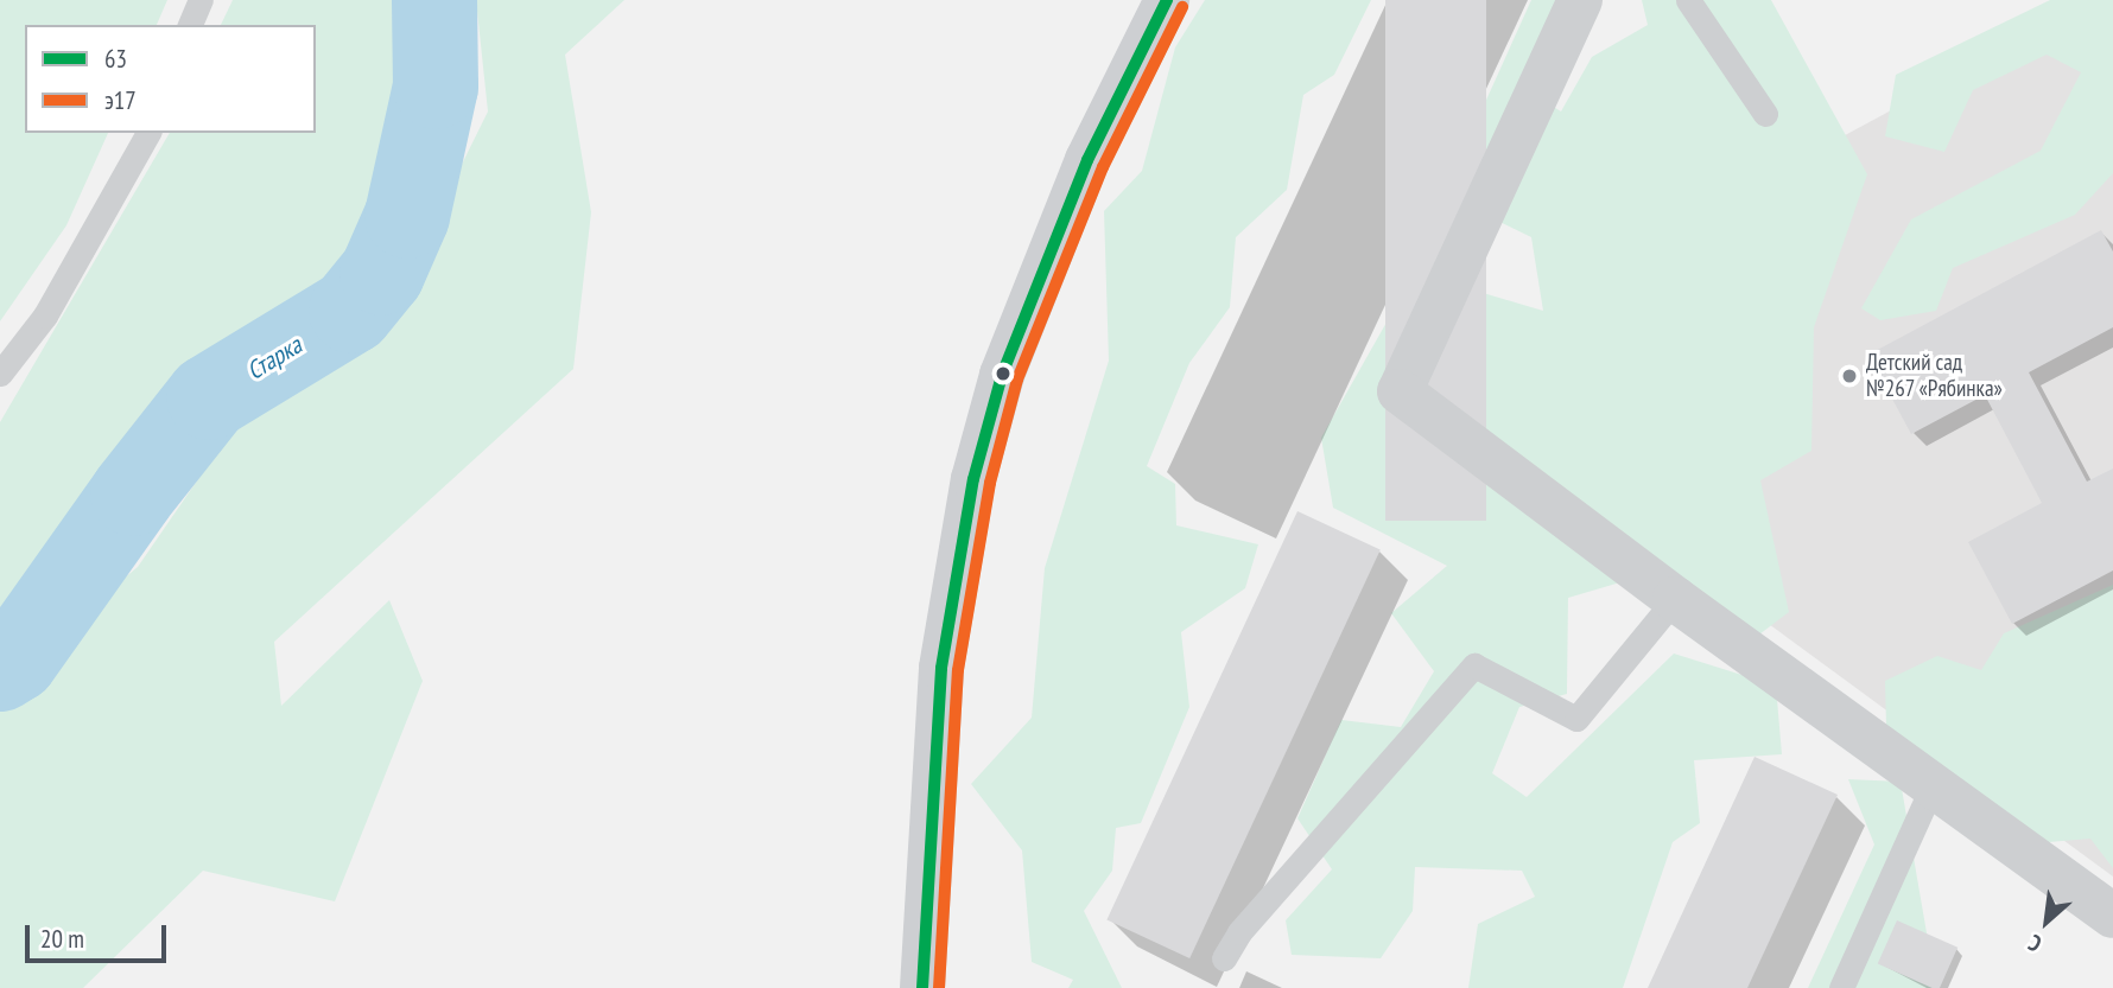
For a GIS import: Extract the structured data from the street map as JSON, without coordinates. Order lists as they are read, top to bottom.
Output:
{
  "water": ["Старка"],
  "places": ["Детский сад №267 «Рябинка»"],
  "lines": ["transit line 63", "transit line э17"],
  "legend": ["63", "э17"],
  "scale_bar": "20 m",
  "north": "bottom left"
}
